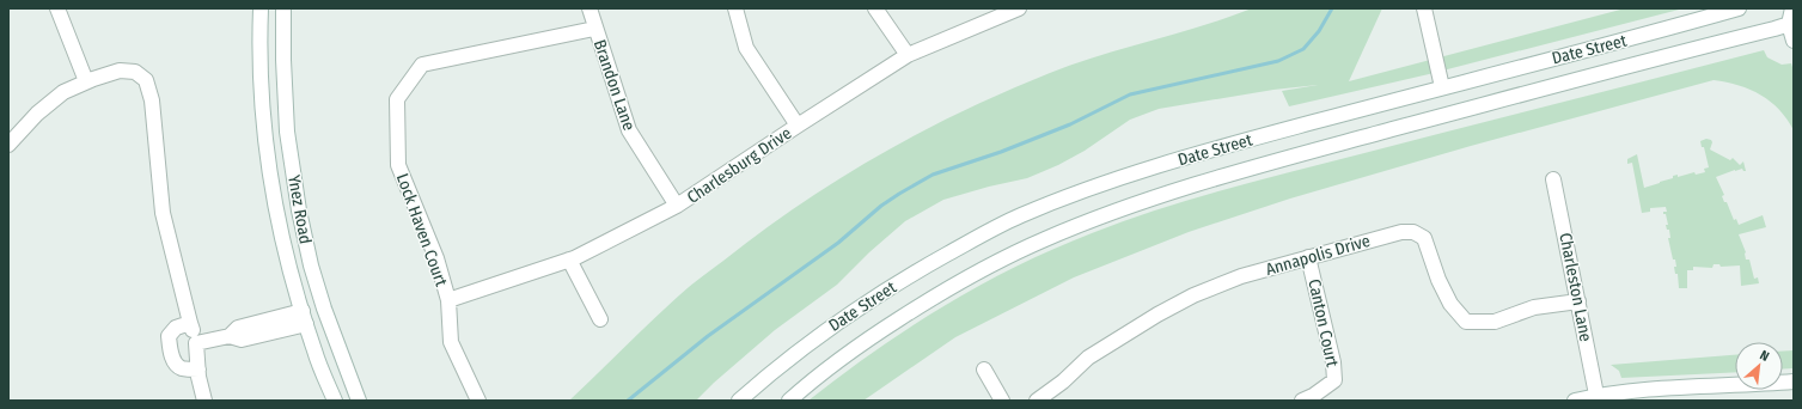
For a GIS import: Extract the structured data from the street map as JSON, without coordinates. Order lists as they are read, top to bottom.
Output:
{
  "streets": {
    "street": [
      "Date Street",
      "Brandon Lane",
      "Charlesburg Drive",
      "Ynez Road",
      "Lock Haven Court",
      "Annapolis Drive",
      "Charleston Lane",
      "Canton Court"
    ]
  },
  "crossings": [
    ["Brandon Lane", "Charlesburg Drive"],
    ["Brandon Lane", "Lock Haven Court"],
    ["Charlesburg Drive", "Lock Haven Court"],
    ["Annapolis Drive", "Charleston Lane"],
    ["Annapolis Drive", "Canton Court"]
  ],
  "north": "top right"
}
